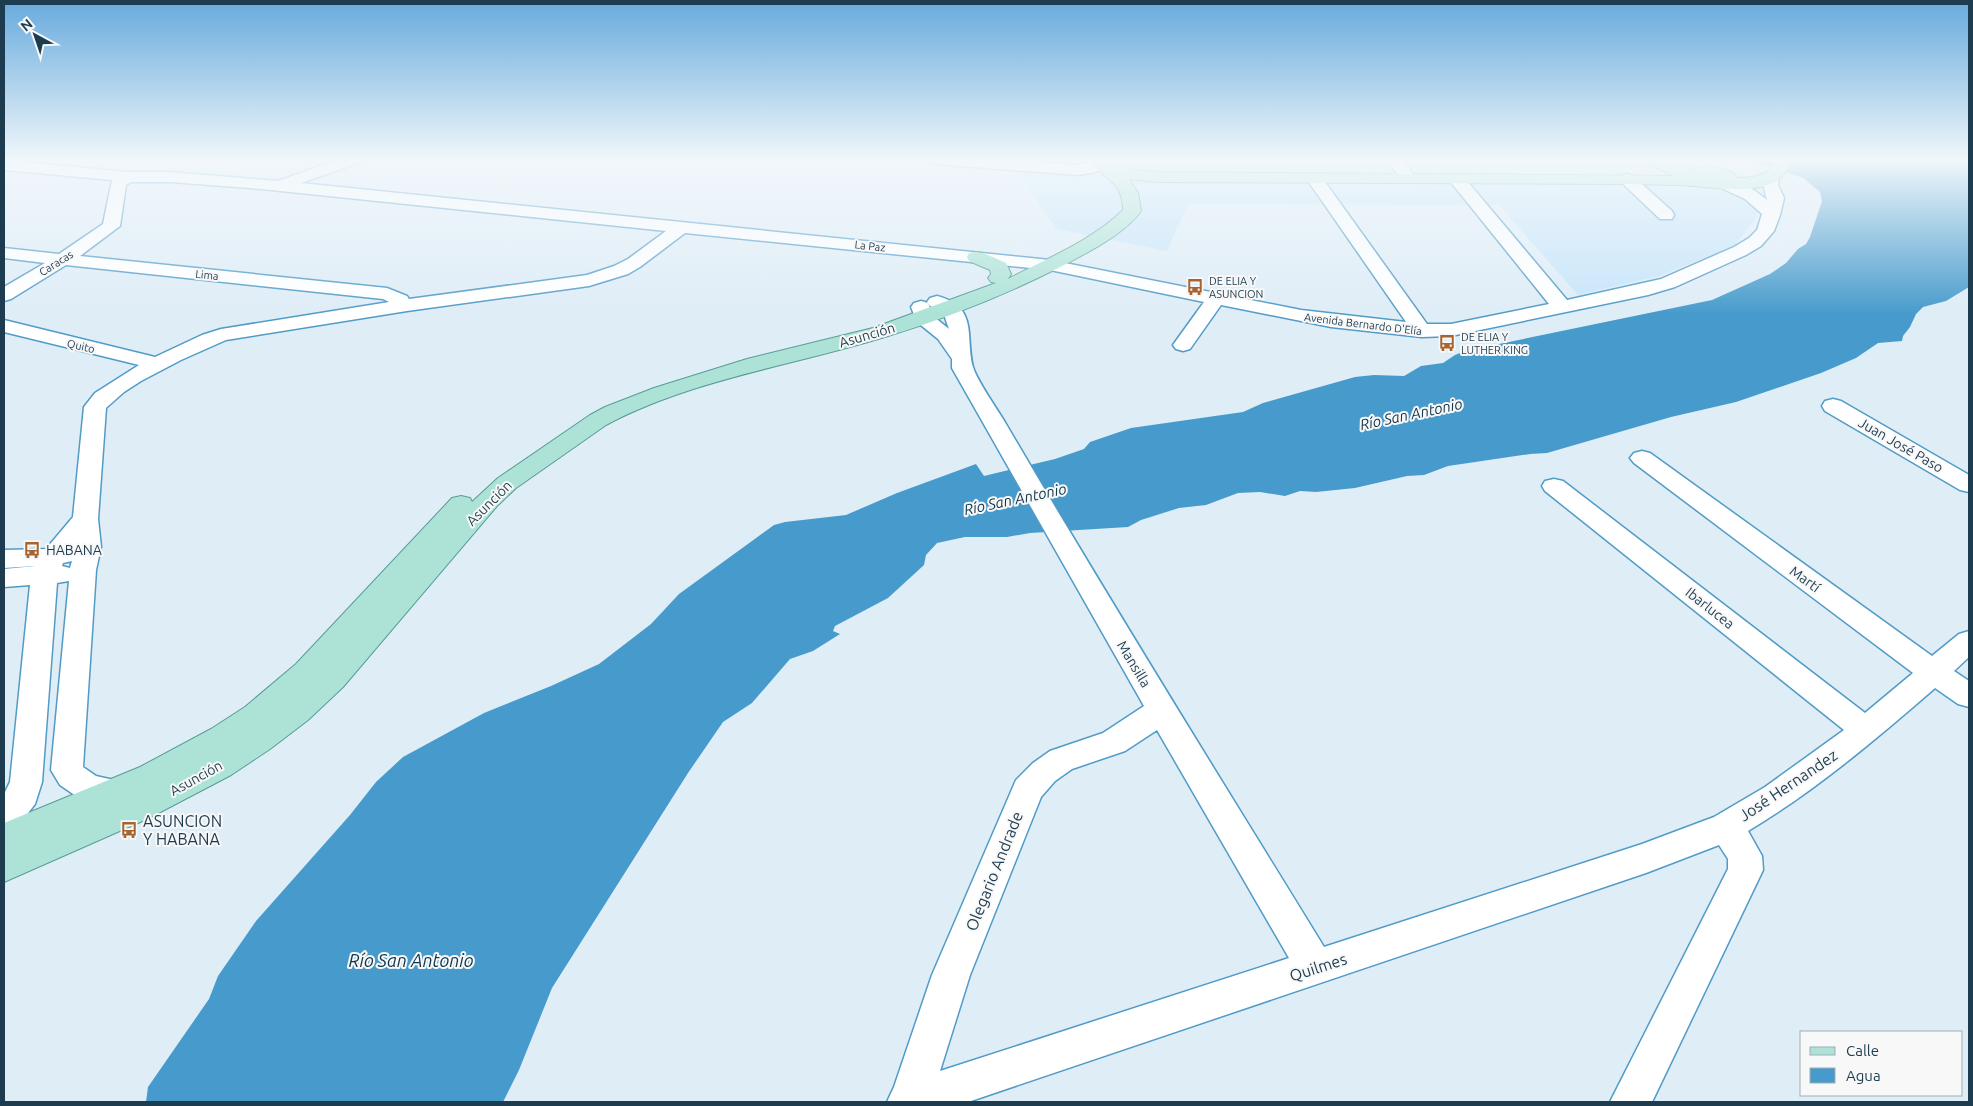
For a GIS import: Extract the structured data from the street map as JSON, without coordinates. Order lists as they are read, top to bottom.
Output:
{
  "streets": {
    "main road": ["Asunción"],
    "street": [
      "La Paz",
      "Caracas",
      "Lima",
      "Avenida Bernardo D'Elía",
      "Quito",
      "Juan José Paso",
      "Martí",
      "Ibarlucea",
      "Mansilla",
      "José Hernandez",
      "Olegario Andrade",
      "Quilmes"
    ]
  },
  "crossings": [
    ["La Paz", "Avenida Bernardo D'Elía"],
    ["La Paz", "Asunción"],
    ["Caracas", "Lima"],
    ["Avenida Bernardo D'Elía", "Asunción"],
    ["Asunción", "Mansilla"],
    ["Martí", "José Hernandez"],
    ["Ibarlucea", "José Hernandez"],
    ["Mansilla", "Olegario Andrade"],
    ["Mansilla", "Quilmes"],
    ["José Hernandez", "Quilmes"],
    ["Olegario Andrade", "Quilmes"]
  ],
  "water": ["Río San Antonio"],
  "places": {
    "bus stop": [
      "DE ELIA Y ASUNCION",
      "DE ELIA Y LUTHER KING",
      "HABANA",
      "ASUNCION Y HABANA"
    ]
  },
  "legend": ["Calle", "Agua"],
  "north": "top left"
}
